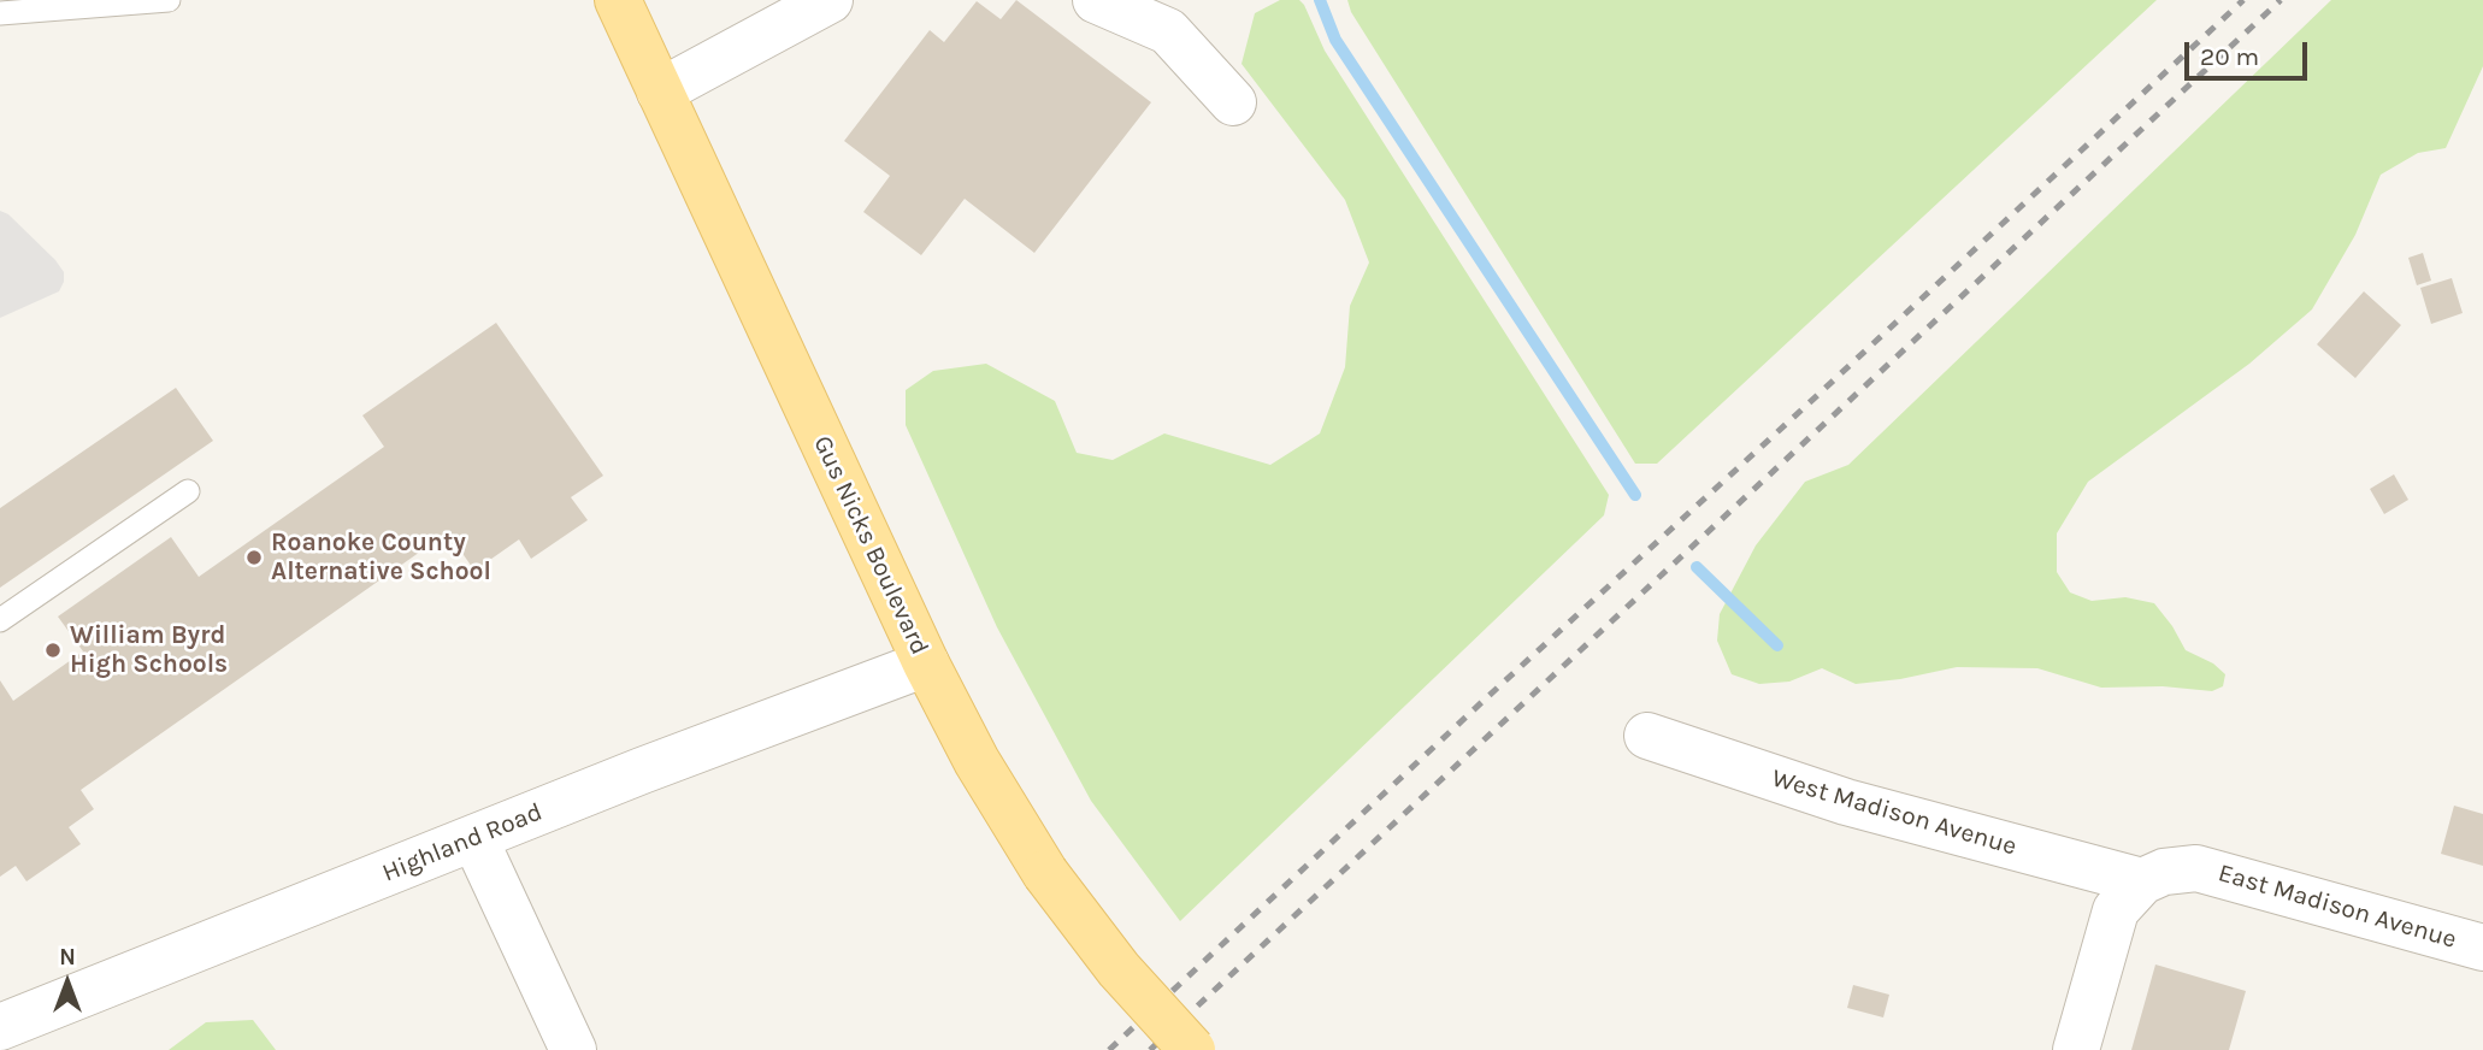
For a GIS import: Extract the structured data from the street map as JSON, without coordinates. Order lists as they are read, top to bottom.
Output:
{
  "streets": {
    "main road": ["Gus Nicks Boulevard"],
    "street": ["West Madison Avenue", "Highland Road", "East Madison Avenue"]
  },
  "crossings": [
    ["Gus Nicks Boulevard", "Highland Road"],
    ["West Madison Avenue", "East Madison Avenue"]
  ],
  "places": ["Roanoke County Alternative School", "William Byrd High Schools"],
  "scale_bar": "20 m",
  "north": "top"
}
